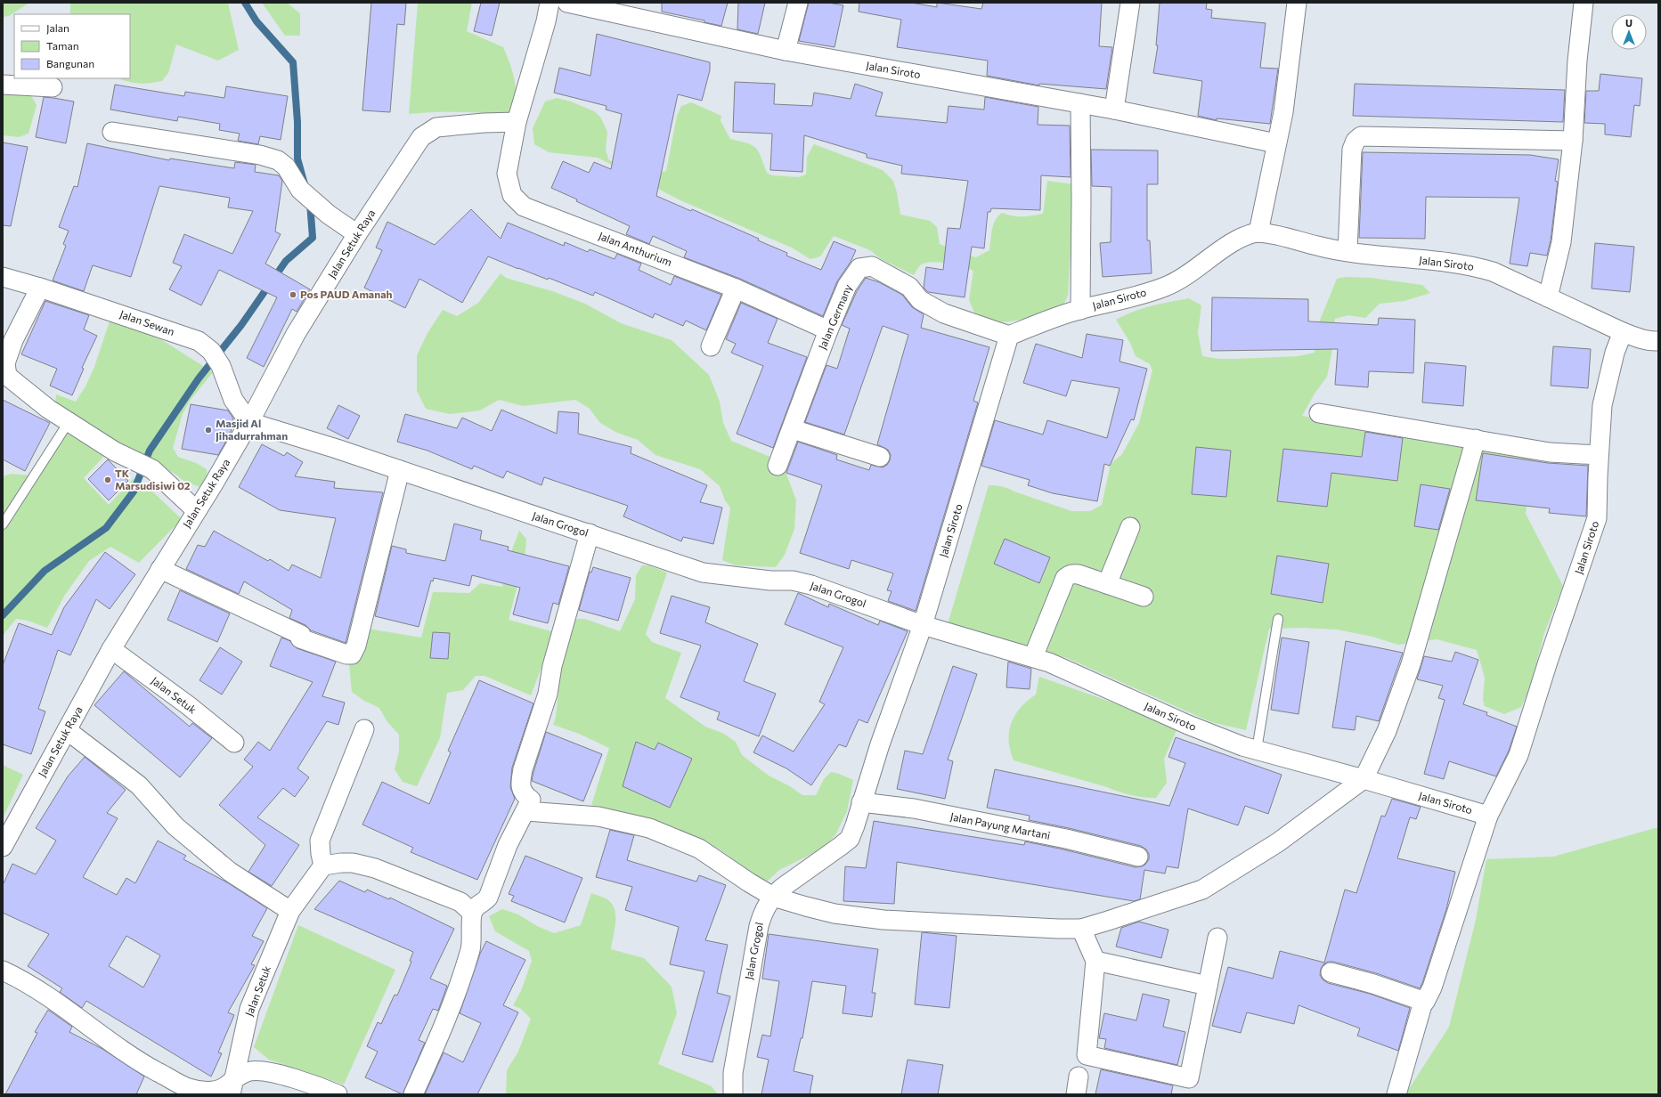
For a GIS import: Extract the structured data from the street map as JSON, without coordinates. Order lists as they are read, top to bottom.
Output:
{
  "streets": {
    "street": [
      "Jalan Siroto",
      "Jalan Setuk Raya",
      "Jalan Anthurium",
      "Jalan Germany",
      "Jalan Sewan",
      "Jalan Grogol",
      "Jalan Setuk",
      "Jalan Payung Martani"
    ]
  },
  "crossings": [
    ["Jalan Siroto", "Jalan Germany"],
    ["Jalan Siroto", "Jalan Grogol"],
    ["Jalan Setuk Raya", "Jalan Anthurium"],
    ["Jalan Setuk Raya", "Jalan Sewan"],
    ["Jalan Setuk Raya", "Jalan Grogol"],
    ["Jalan Setuk Raya", "Jalan Setuk"],
    ["Jalan Anthurium", "Jalan Germany"],
    ["Jalan Sewan", "Jalan Grogol"],
    ["Jalan Grogol", "Jalan Payung Martani"]
  ],
  "places": ["Pos PAUD Amanah", "Masjid Al Jihadurrahman", "TK Marsudisiwi 02"],
  "legend": ["Jalan", "Taman", "Bangunan"],
  "north": "top"
}
